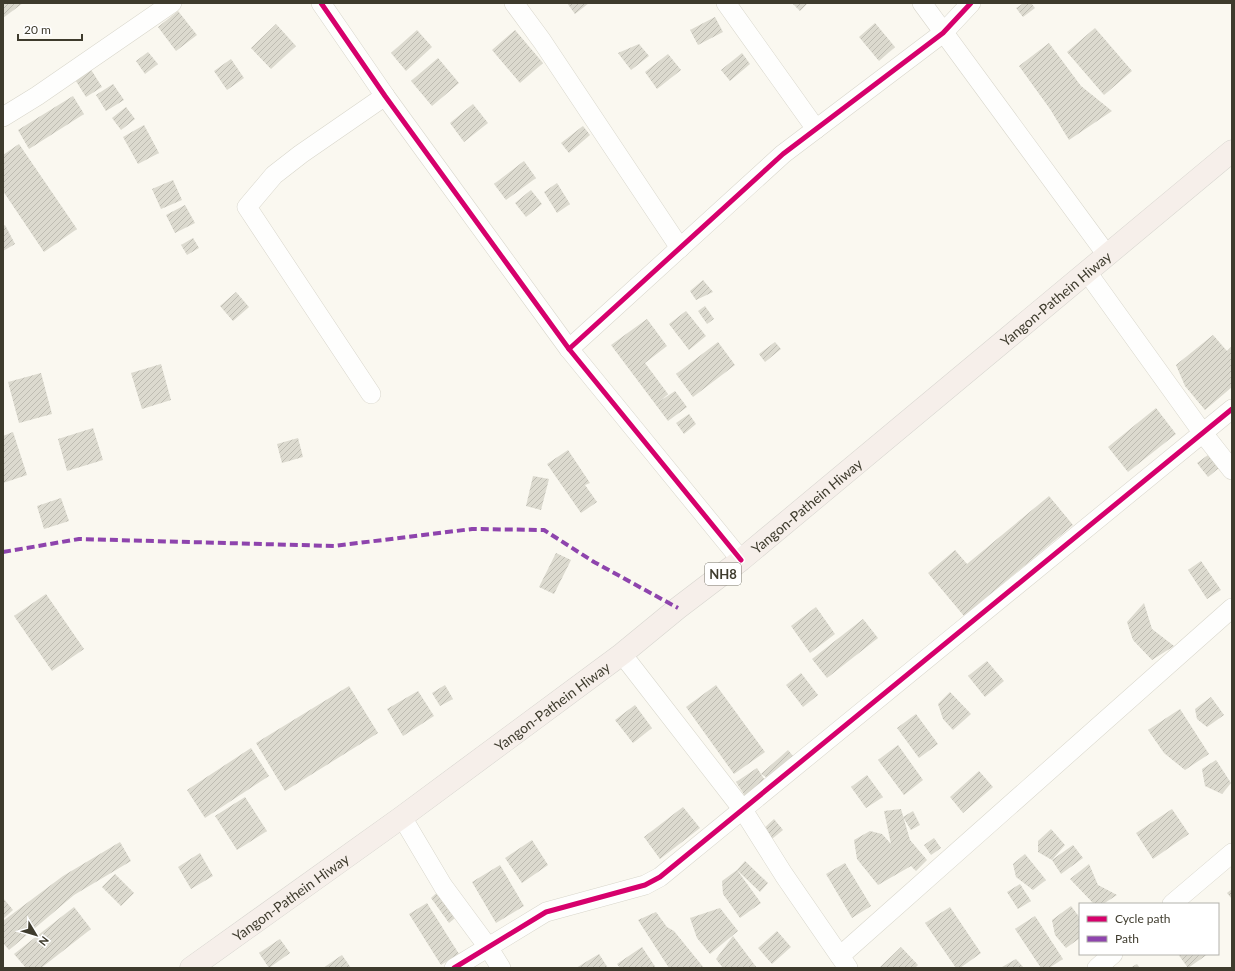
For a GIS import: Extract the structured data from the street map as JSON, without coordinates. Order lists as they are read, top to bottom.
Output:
{
  "streets": {
    "highway": ["Yangon-Pathein Hiway", "NH8"]
  },
  "legend": ["Cycle path", "Path"],
  "scale_bar": "20 m",
  "north": "bottom right"
}
